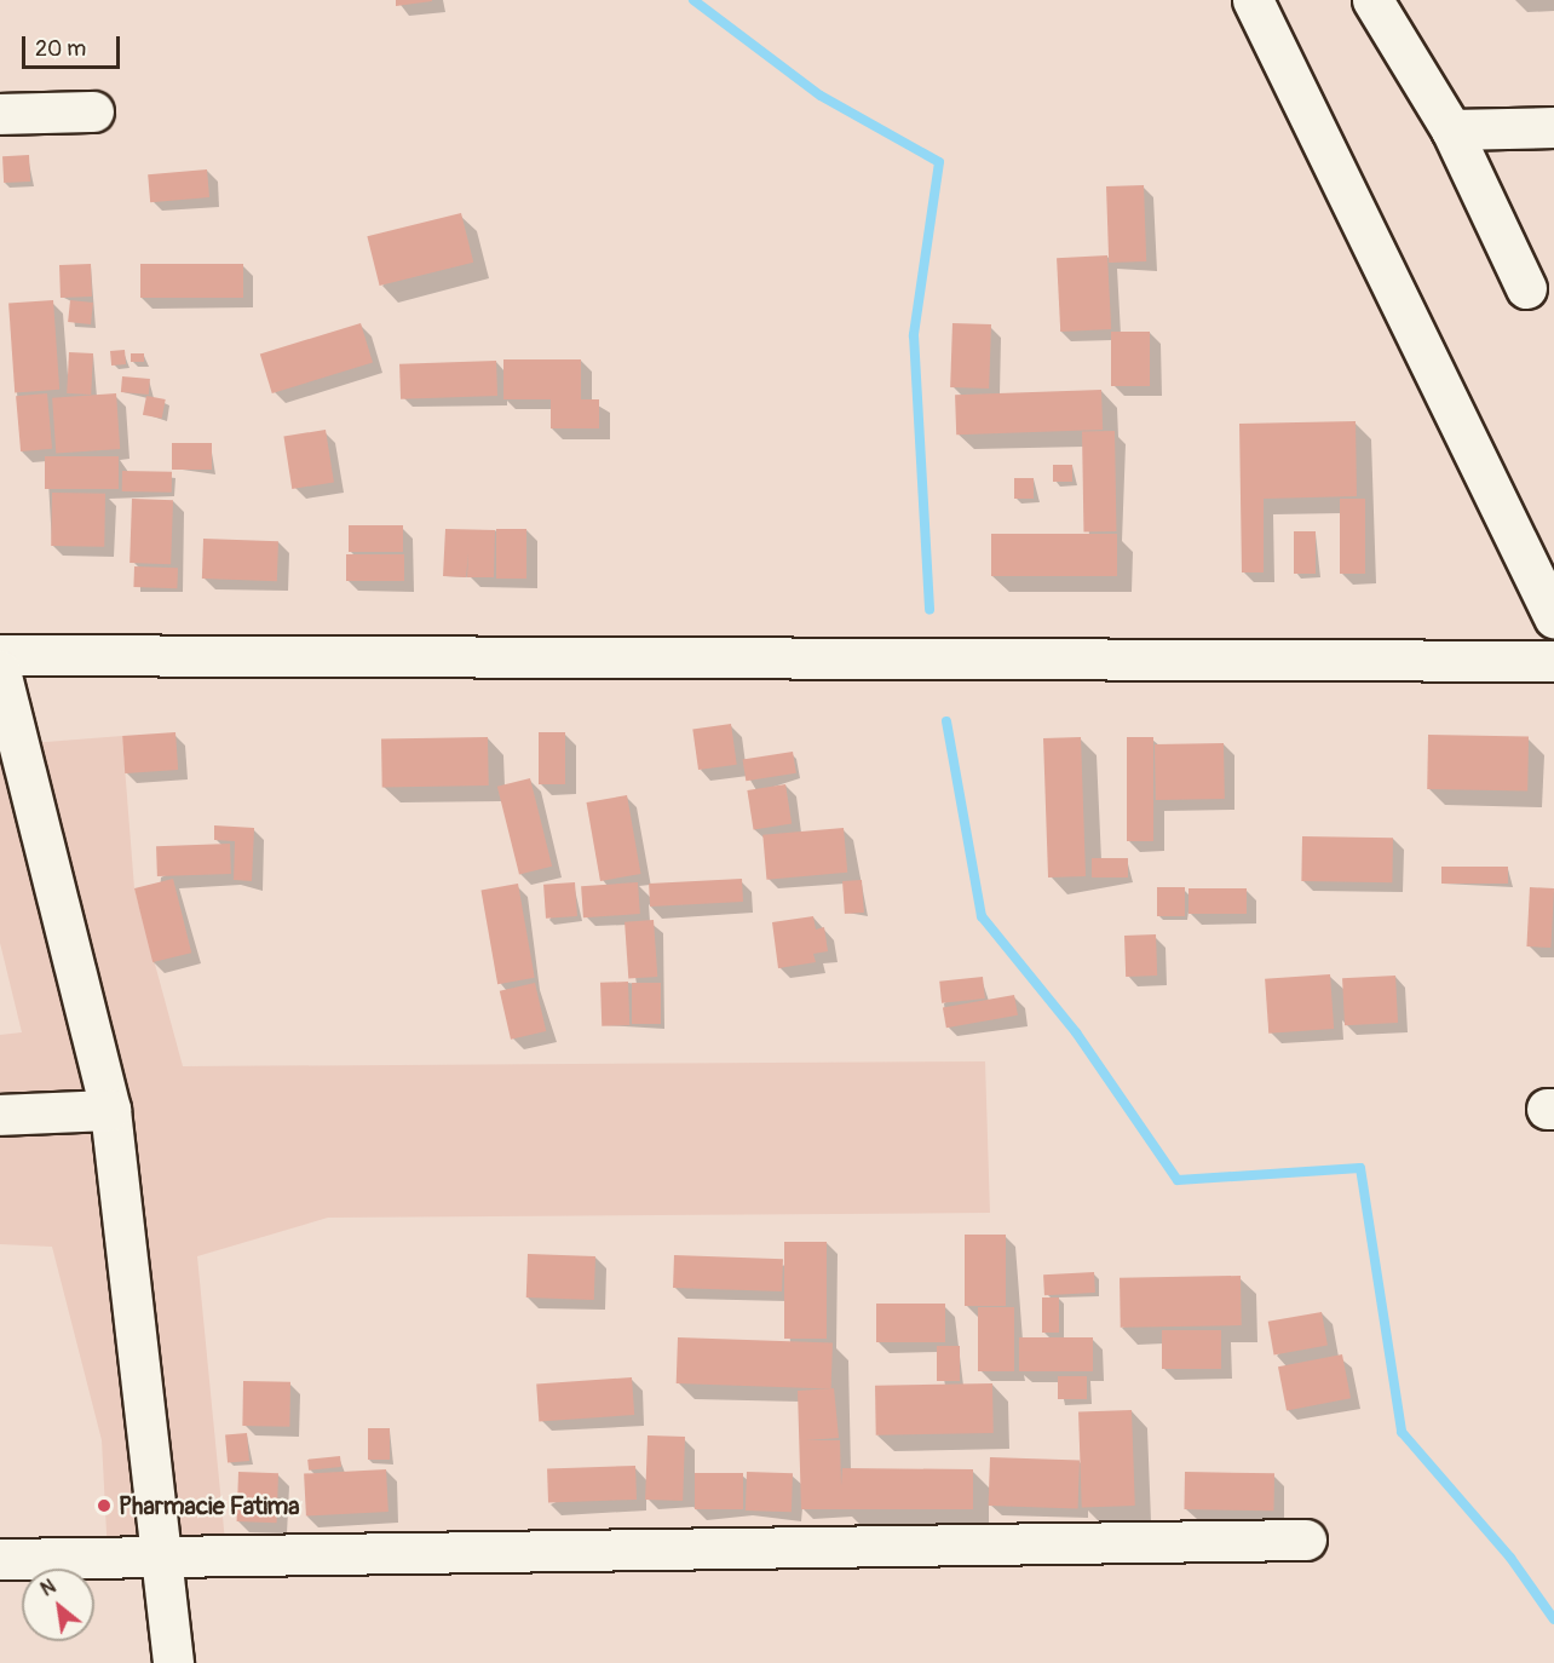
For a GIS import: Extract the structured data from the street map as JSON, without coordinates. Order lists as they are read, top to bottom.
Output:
{
  "places": ["Pharmacie Fatima"],
  "scale_bar": "20 m",
  "north": "top left"
}
